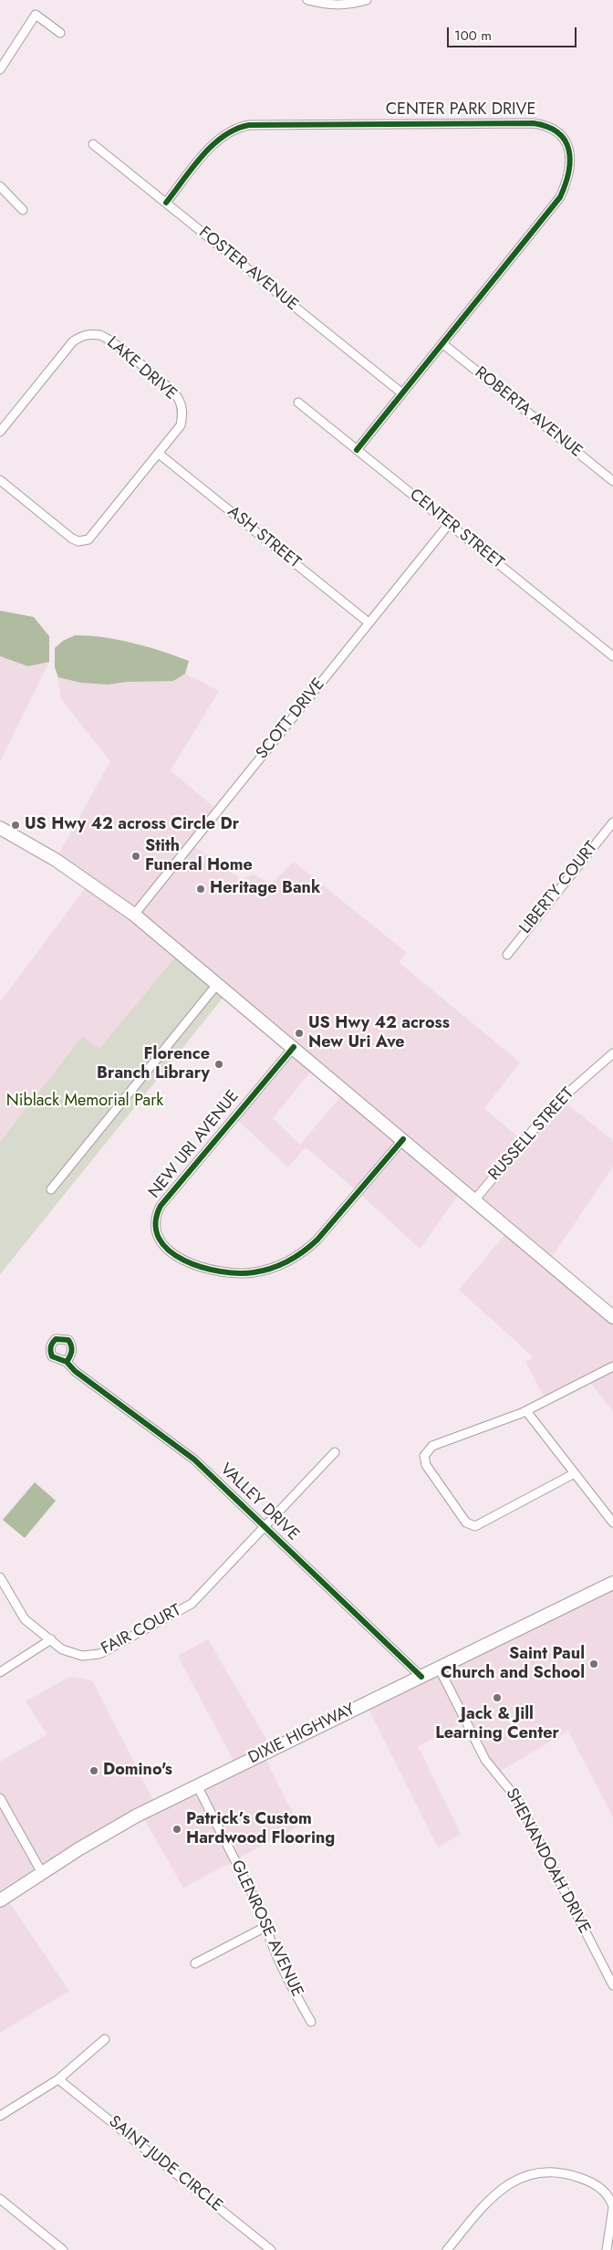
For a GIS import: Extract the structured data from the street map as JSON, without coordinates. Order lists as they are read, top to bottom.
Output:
{
  "streets": {
    "main road": ["DIXIE HIGHWAY"],
    "street": [
      "CENTER PARK DRIVE",
      "FOSTER AVENUE",
      "LAKE DRIVE",
      "ROBERTA AVENUE",
      "CENTER STREET",
      "ASH STREET",
      "SCOTT DRIVE",
      "LIBERTY COURT",
      "RUSSELL STREET",
      "NEW URI AVENUE",
      "VALLEY DRIVE",
      "FAIR COURT",
      "SHENANDOAH DRIVE",
      "GLENROSE AVENUE",
      "SAINT JUDE CIRCLE"
    ]
  },
  "crossings": [
    ["CENTER PARK DRIVE", "FOSTER AVENUE"],
    ["CENTER PARK DRIVE", "ROBERTA AVENUE"],
    ["CENTER PARK DRIVE", "CENTER STREET"],
    ["LAKE DRIVE", "ASH STREET"],
    ["CENTER STREET", "SCOTT DRIVE"],
    ["ASH STREET", "SCOTT DRIVE"],
    ["VALLEY DRIVE", "FAIR COURT"],
    ["VALLEY DRIVE", "DIXIE HIGHWAY"],
    ["DIXIE HIGHWAY", "SHENANDOAH DRIVE"],
    ["DIXIE HIGHWAY", "GLENROSE AVENUE"]
  ],
  "parks": ["Niblack Memorial Park"],
  "places": [
    "US Hwy 42 across Circle Dr",
    "Stith Funeral Home",
    "Heritage Bank",
    "US Hwy 42 across New Uri Ave",
    "Florence Branch Library",
    "Saint Paul Church and School",
    "Jack & Jill Learning Center",
    "Domino's",
    "Patrick’s Custom Hardwood Flooring"
  ],
  "scale_bar": "100 m"
}
